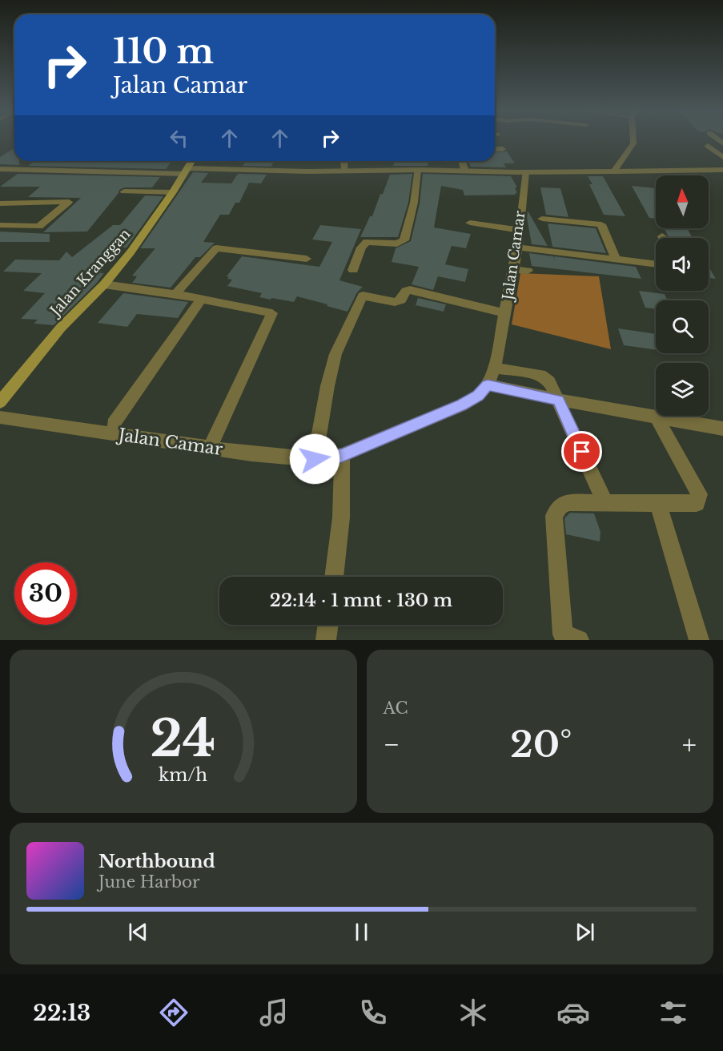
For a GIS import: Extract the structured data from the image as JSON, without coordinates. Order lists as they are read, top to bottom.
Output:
{
  "streets": {
    "main road": ["Jalan Kranggan"],
    "street": ["Jalan Camar"]
  },
  "north": "top",
  "page": {
    "turn": ["110 m", "Jalan Camar"],
    "limit": "30",
    "trip": "22:14 · 1 mnt · 130 m",
    "tile": "AC",
    "heat": ["−", "20°", "+"],
    "song": ["Northbound", "June Harbor"],
    "tabs": "22:13",
    "gauge": ["24", "km/h"]
  }
}
